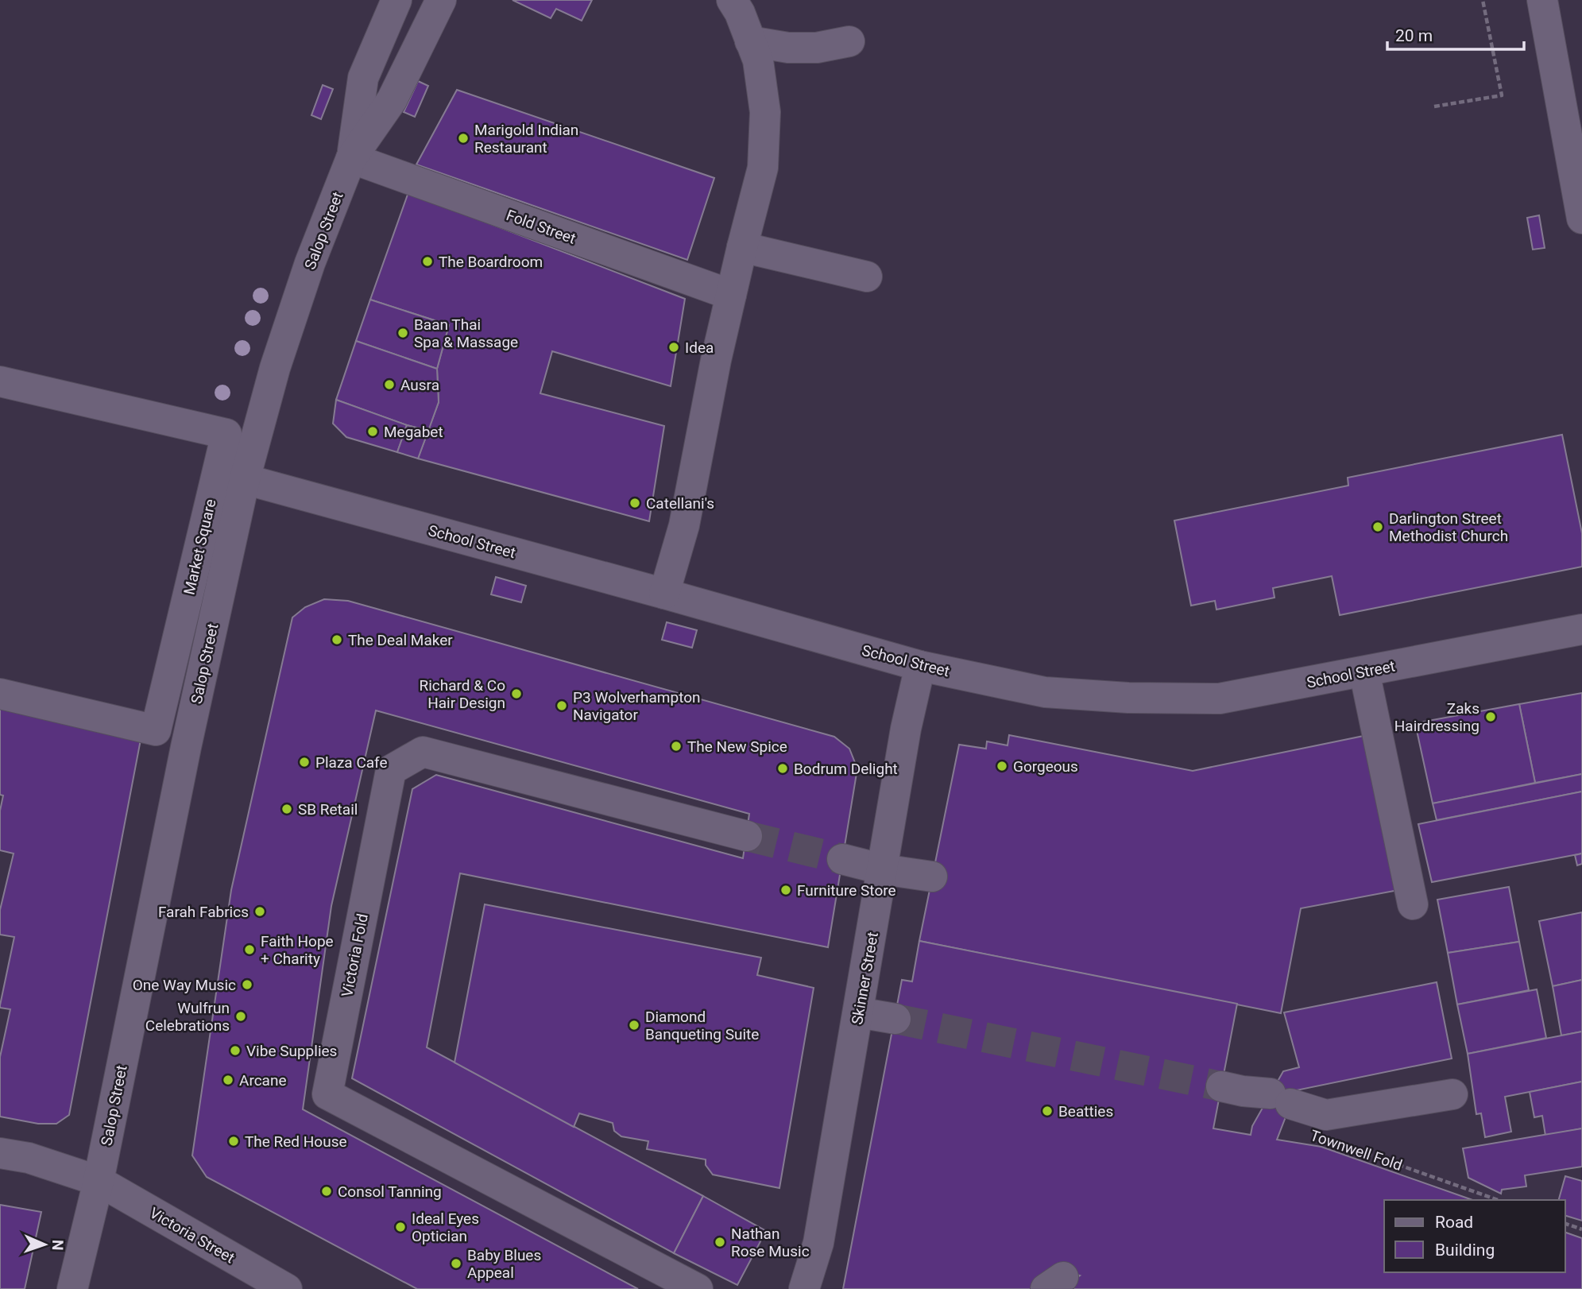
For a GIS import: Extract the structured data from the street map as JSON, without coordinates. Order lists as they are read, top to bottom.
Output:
{
  "streets": {
    "street": [
      "Fold Street",
      "Salop Street",
      "School Street",
      "Market Square",
      "Victoria Fold",
      "Skinner Street",
      "Victoria Street"
    ],
    "path": ["Townwell Fold"]
  },
  "crossings": [
    ["Fold Street", "Salop Street"],
    ["Salop Street", "School Street"],
    ["Salop Street", "Victoria Street"],
    ["School Street", "Skinner Street"]
  ],
  "places": [
    "Marigold Indian Restaurant",
    "The Boardroom",
    "Baan Thai Spa & Massage",
    "Idea",
    "Ausra",
    "Megabet",
    "Catellani's",
    "Darlington Street Methodist Church",
    "The Deal Maker",
    "Richard & Co Hair Design",
    "P3 Wolverhampton Navigator",
    "Zaks Hairdressing",
    "The New Spice",
    "Plaza Cafe",
    "Gorgeous",
    "Bodrum Delight",
    "SB Retail",
    "Furniture Store",
    "Farah Fabrics",
    "Faith Hope + Charity",
    "One Way Music",
    "Wulfrun Celebrations",
    "Diamond Banqueting Suite",
    "Vibe Supplies",
    "Arcane",
    "Beatties",
    "The Red House",
    "Consol Tanning",
    "Ideal Eyes Optician",
    "Nathan Rose Music",
    "Baby Blues Appeal"
  ],
  "legend": ["Road", "Building"],
  "scale_bar": "20 m",
  "north": "right"
}
